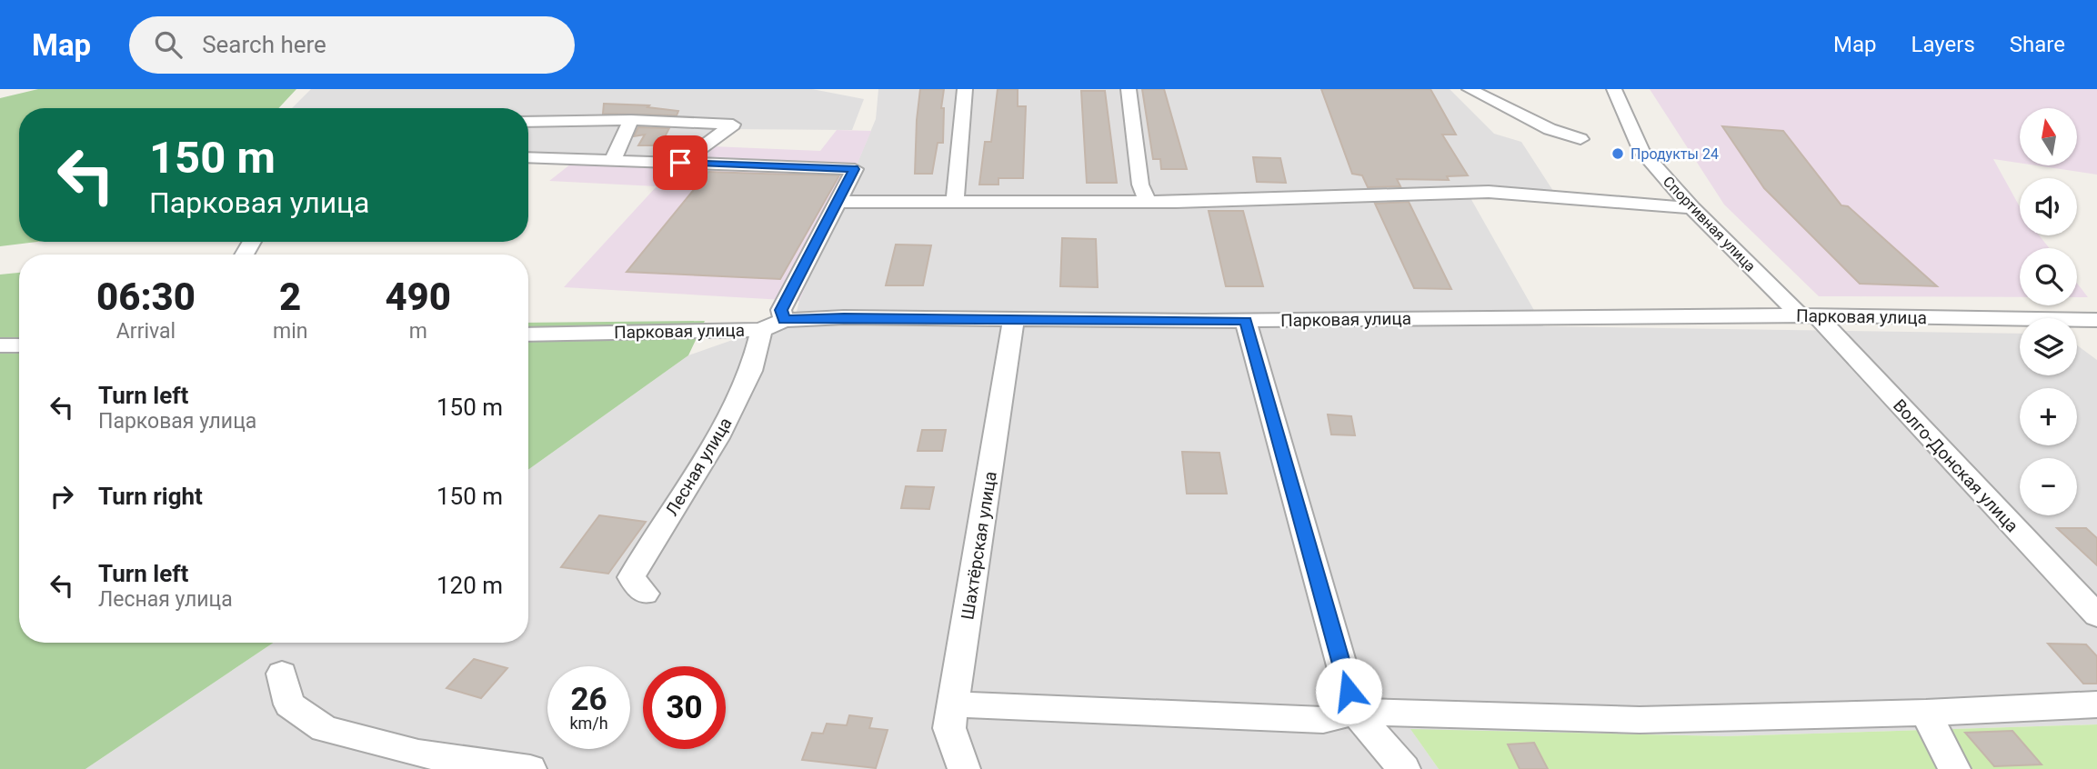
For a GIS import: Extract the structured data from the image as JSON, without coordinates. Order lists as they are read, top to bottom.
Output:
{
  "streets": {
    "street": [
      "Спортивная улица",
      "Парковая улица",
      "Волго-Донская улица",
      "Лесная улица",
      "Шахтёрская улица"
    ]
  },
  "crossings": [
    ["Спортивная улица", "Парковая улица"],
    ["Спортивная улица", "Волго-Донская улица"],
    ["Парковая улица", "Волго-Донская улица"],
    ["Парковая улица", "Лесная улица"],
    ["Парковая улица", "Шахтёрская улица"]
  ],
  "places": ["Продукты 24"],
  "north": "top",
  "page": {
    "header": "Map",
    "search": "Search here",
    "nav": ["Map", "Layers", "Share"],
    "map_buttons": ["+", "−"],
    "turn": ["150 m", "Парковая улица"],
    "eta": [
      "06:30",
      "Arrival",
      "2",
      "min",
      "490",
      "m"
    ],
    "list": [
      {
        "name": "Turn left",
        "note": "Парковая улица",
        "value": "150 m"
      },
      {
        "name": "Turn right",
        "value": "150 m"
      },
      {
        "name": "Turn left",
        "note": "Лесная улица",
        "value": "120 m"
      }
    ],
    "speed": "26 km/h",
    "limit": "30"
  }
}
